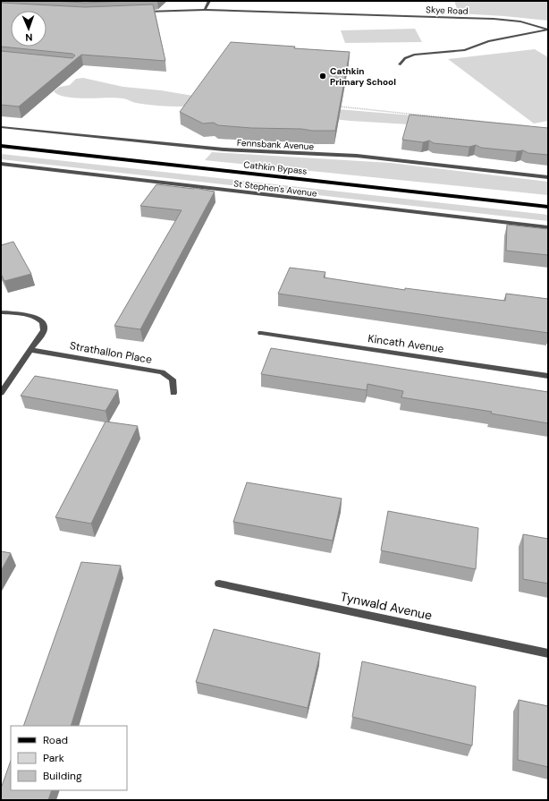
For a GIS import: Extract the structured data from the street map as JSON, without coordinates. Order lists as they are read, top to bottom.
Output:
{
  "streets": {
    "main road": ["Cathkin Bypass"],
    "street": [
      "Skye Road",
      "Fennsbank Avenue",
      "St Stephen's Avenue",
      "Kincath Avenue",
      "Strathallon Place",
      "Tynwald Avenue"
    ]
  },
  "places": ["Cathkin Primary School"],
  "legend": ["Road", "Park", "Building"],
  "north": "bottom"
}
